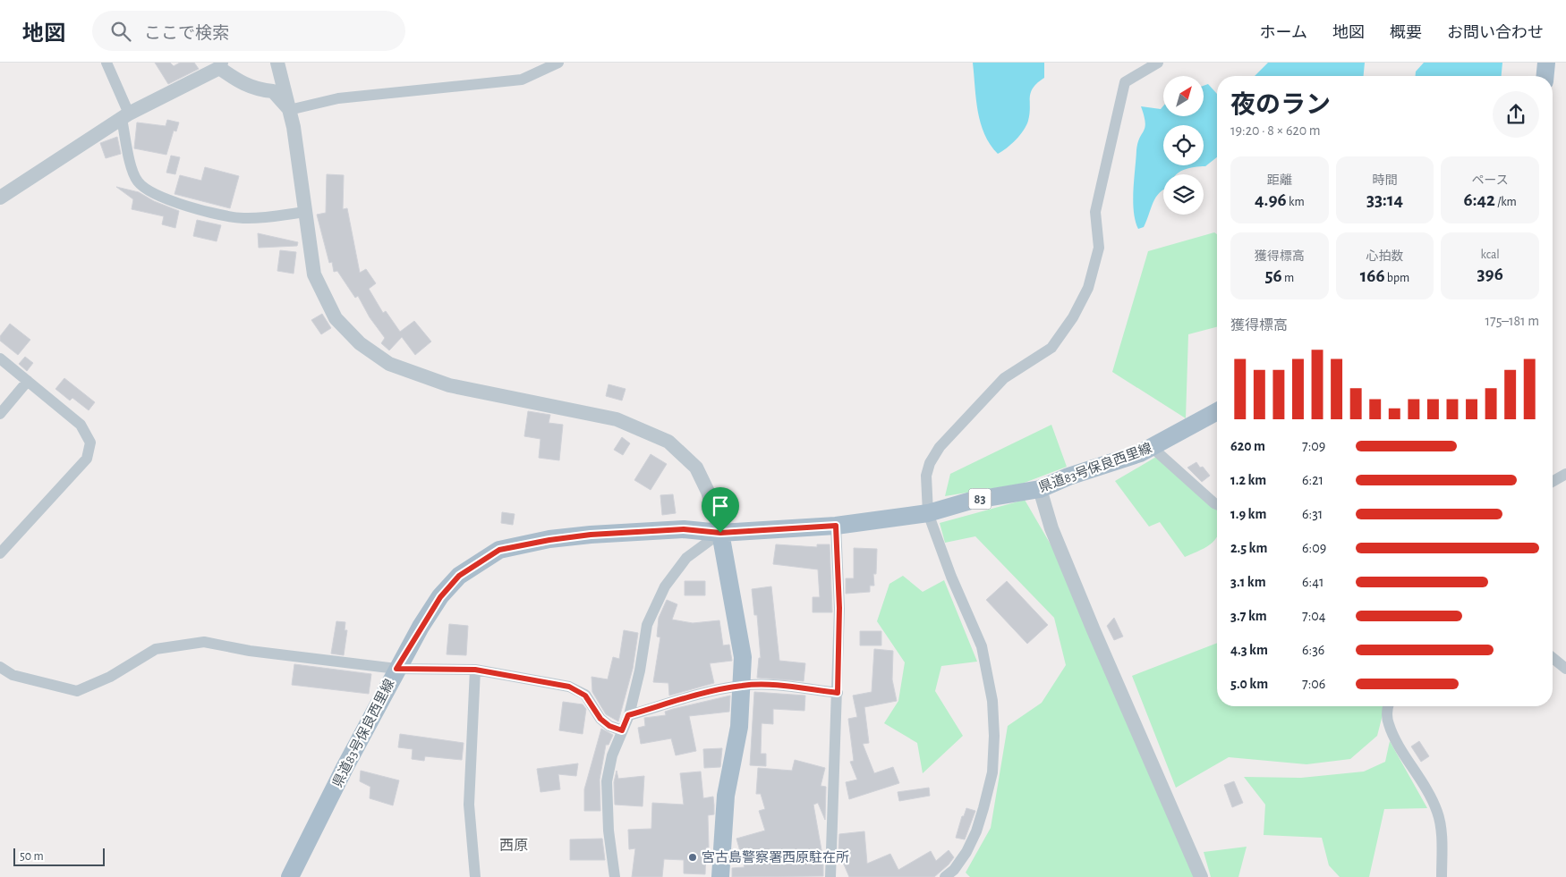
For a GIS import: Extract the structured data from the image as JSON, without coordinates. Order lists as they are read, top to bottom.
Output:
{
  "streets": {
    "main road": ["県道83号保良西里線", "83"]
  },
  "districts": ["西原"],
  "places": ["宮古島警察署西原駐在所"],
  "scale_bar": "50 m",
  "north": "top right",
  "page": {
    "header": "地図",
    "search": "ここで検索",
    "nav": [
      "ホーム",
      "地図",
      "概要",
      "お問い合わせ"
    ],
    "heading": ["夜のラン", "19:20 · 8 × 620 m"],
    "stats": [
      ["距離", "4.96 km"],
      ["時間", "33:14"],
      ["ペース", "6:42 /km"],
      ["獲得標高", "56 m"],
      ["心拍数", "166 bpm"],
      ["kcal", "396"]
    ],
    "chart": ["獲得標高", "175–181 m"],
    "list": [
      {
        "name": "620 m",
        "note": "7:09"
      },
      {
        "name": "1.2 km",
        "note": "6:21"
      },
      {
        "name": "1.9 km",
        "note": "6:31"
      },
      {
        "name": "2.5 km",
        "note": "6:09"
      },
      {
        "name": "3.1 km",
        "note": "6:41"
      },
      {
        "name": "3.7 km",
        "note": "7:04"
      },
      {
        "name": "4.3 km",
        "note": "6:36"
      },
      {
        "name": "5.0 km",
        "note": "7:06"
      }
    ],
    "scale": "50 m"
  }
}
